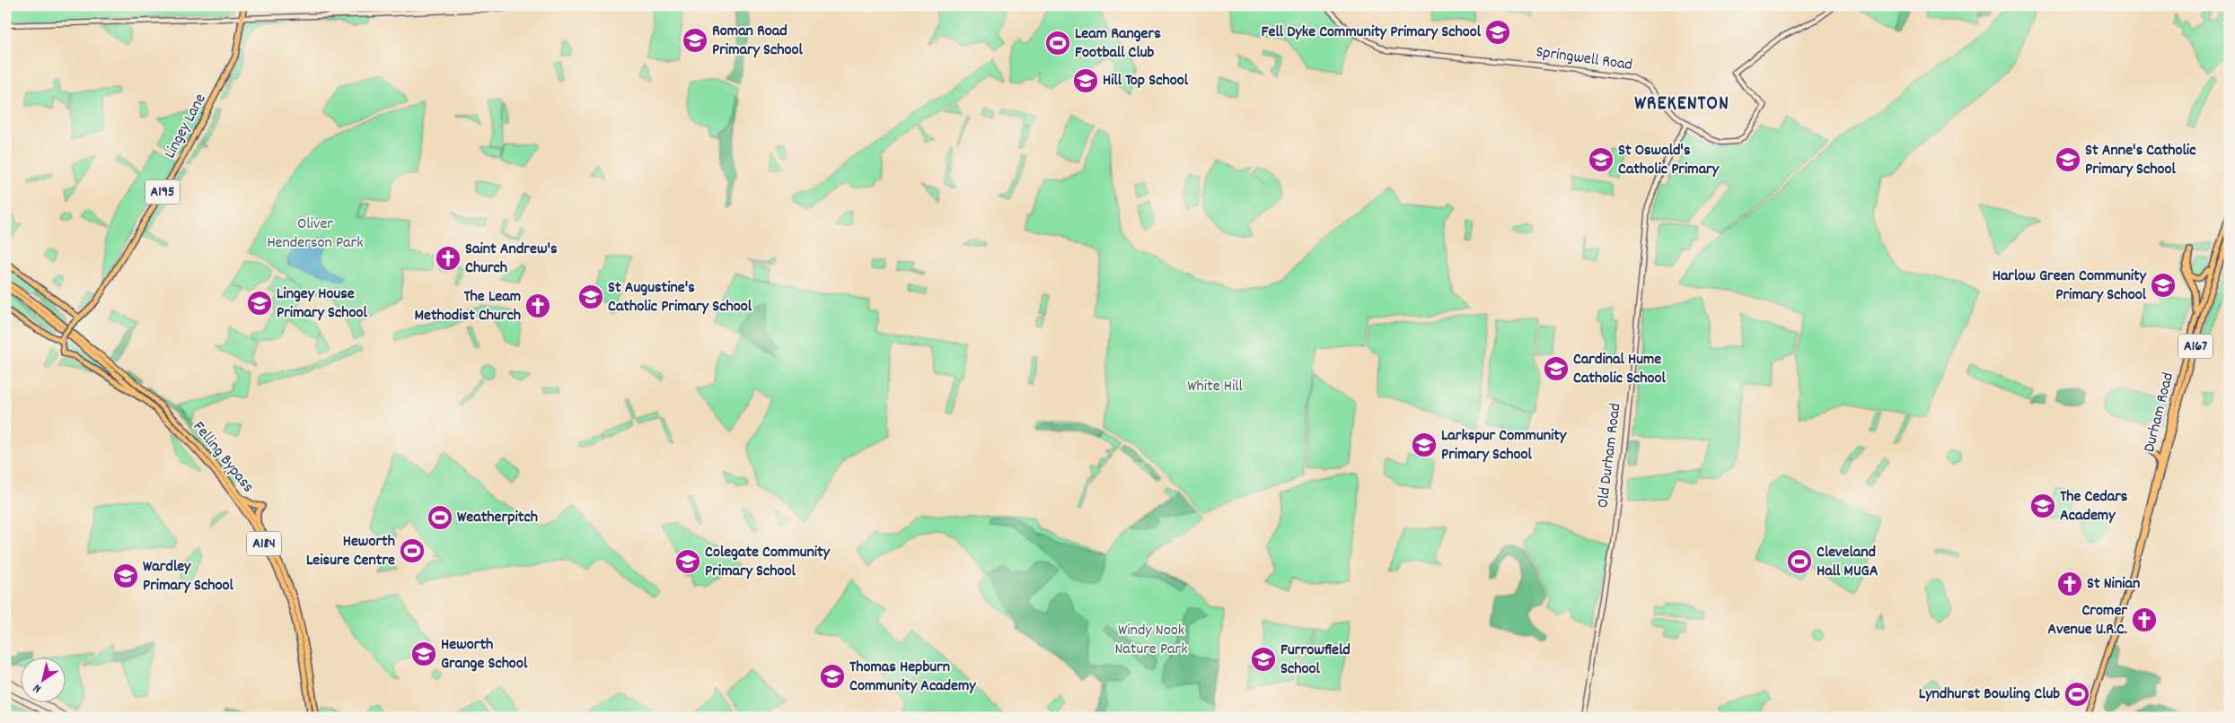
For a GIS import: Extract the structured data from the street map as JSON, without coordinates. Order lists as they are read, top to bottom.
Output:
{
  "streets": {
    "main road": [
      "Springwell Road",
      "Lingey Lane",
      "A195",
      "A167",
      "Durham Road",
      "Old Durham Road",
      "Felling Bypass",
      "A184"
    ]
  },
  "crossings": [
    ["Springwell Road", "Old Durham Road"],
    ["Lingey Lane", "A195"]
  ],
  "districts": ["WREKENTON"],
  "parks": ["Oliver Henderson Park", "White Hill", "Windy Nook Nature Park"],
  "places": {
    "school or university": [
      "Fell Dyke Community Primary School",
      "Roman Road Primary School",
      "Hill Top School",
      "St Oswald's Catholic Primary",
      "St Anne's Catholic Primary School",
      "Harlow Green Community Primary School",
      "St Augustine's Catholic Primary School",
      "Lingey House Primary School",
      "Cardinal Hume Catholic School",
      "Larkspur Community Primary School",
      "The Cedars Academy",
      "Colegate Community Primary School",
      "Wardley Primary School",
      "Heworth Grange School",
      "Furrowfield School",
      "Thomas Hepburn Community Academy"
    ],
    "sports": [
      "Leam Rangers Football Club",
      "Weatherpitch",
      "Heworth Leisure Centre",
      "Cleveland Hall MUGA",
      "Lyndhurst Bowling Club"
    ],
    "church": [
      "Saint Andrew's Church",
      "The Leam Methodist Church",
      "St Ninian",
      "Cromer Avenue U.R.C."
    ]
  },
  "north": "bottom left"
}
